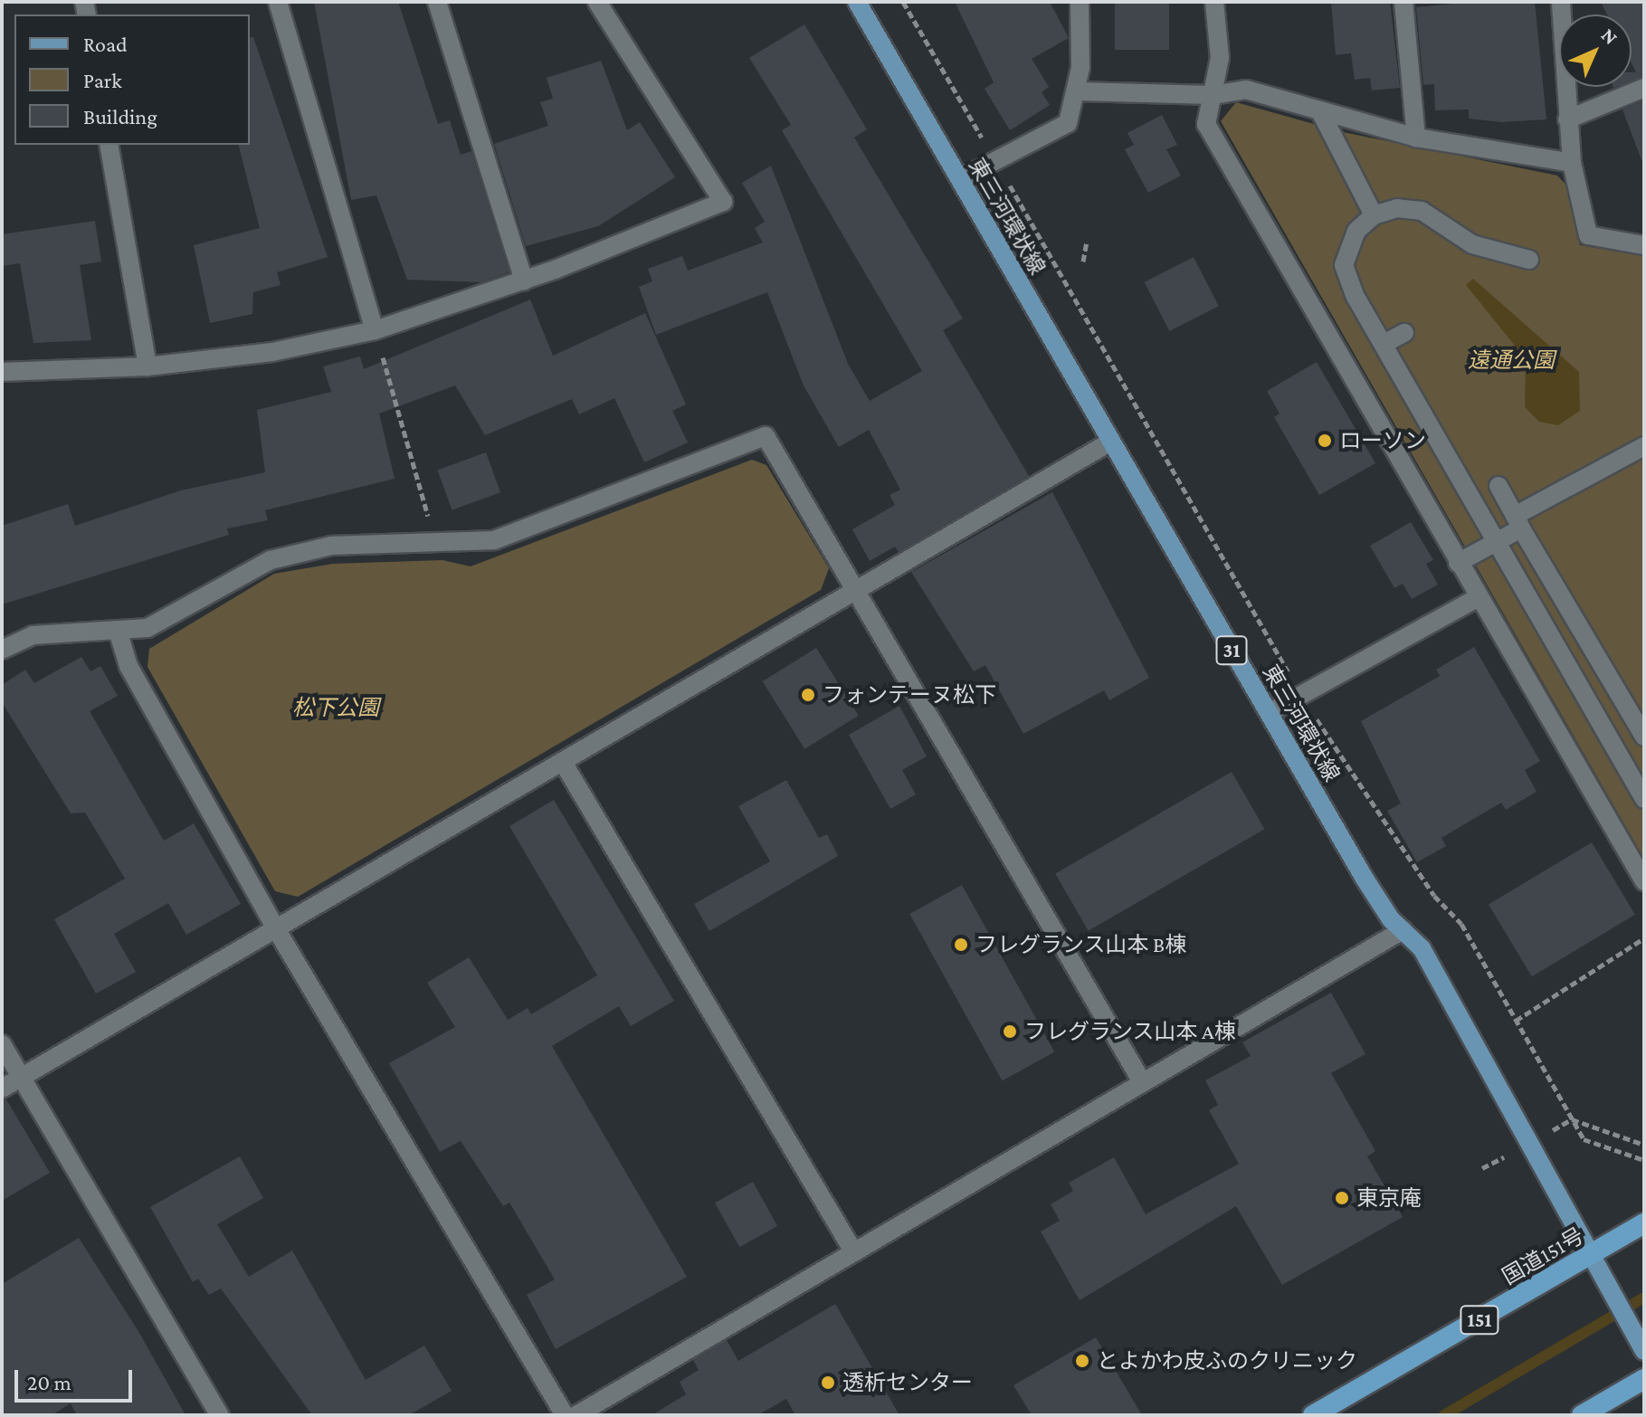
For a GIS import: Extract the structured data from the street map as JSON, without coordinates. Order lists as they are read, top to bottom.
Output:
{
  "streets": {
    "highway": ["国道151号", "151"],
    "main road": ["東三河環状線", "31"]
  },
  "crossings": [
    ["東三河環状線", "国道151号"]
  ],
  "parks": ["遠通公園", "松下公園"],
  "places": [
    "ローソン",
    "フォンテーヌ松下",
    "フレグランス山本 B棟",
    "フレグランス山本 A棟",
    "東京庵",
    "とよかわ皮ふのクリニック",
    "透析センター"
  ],
  "legend": ["Road", "Park", "Building"],
  "scale_bar": "20 m",
  "north": "top right"
}
